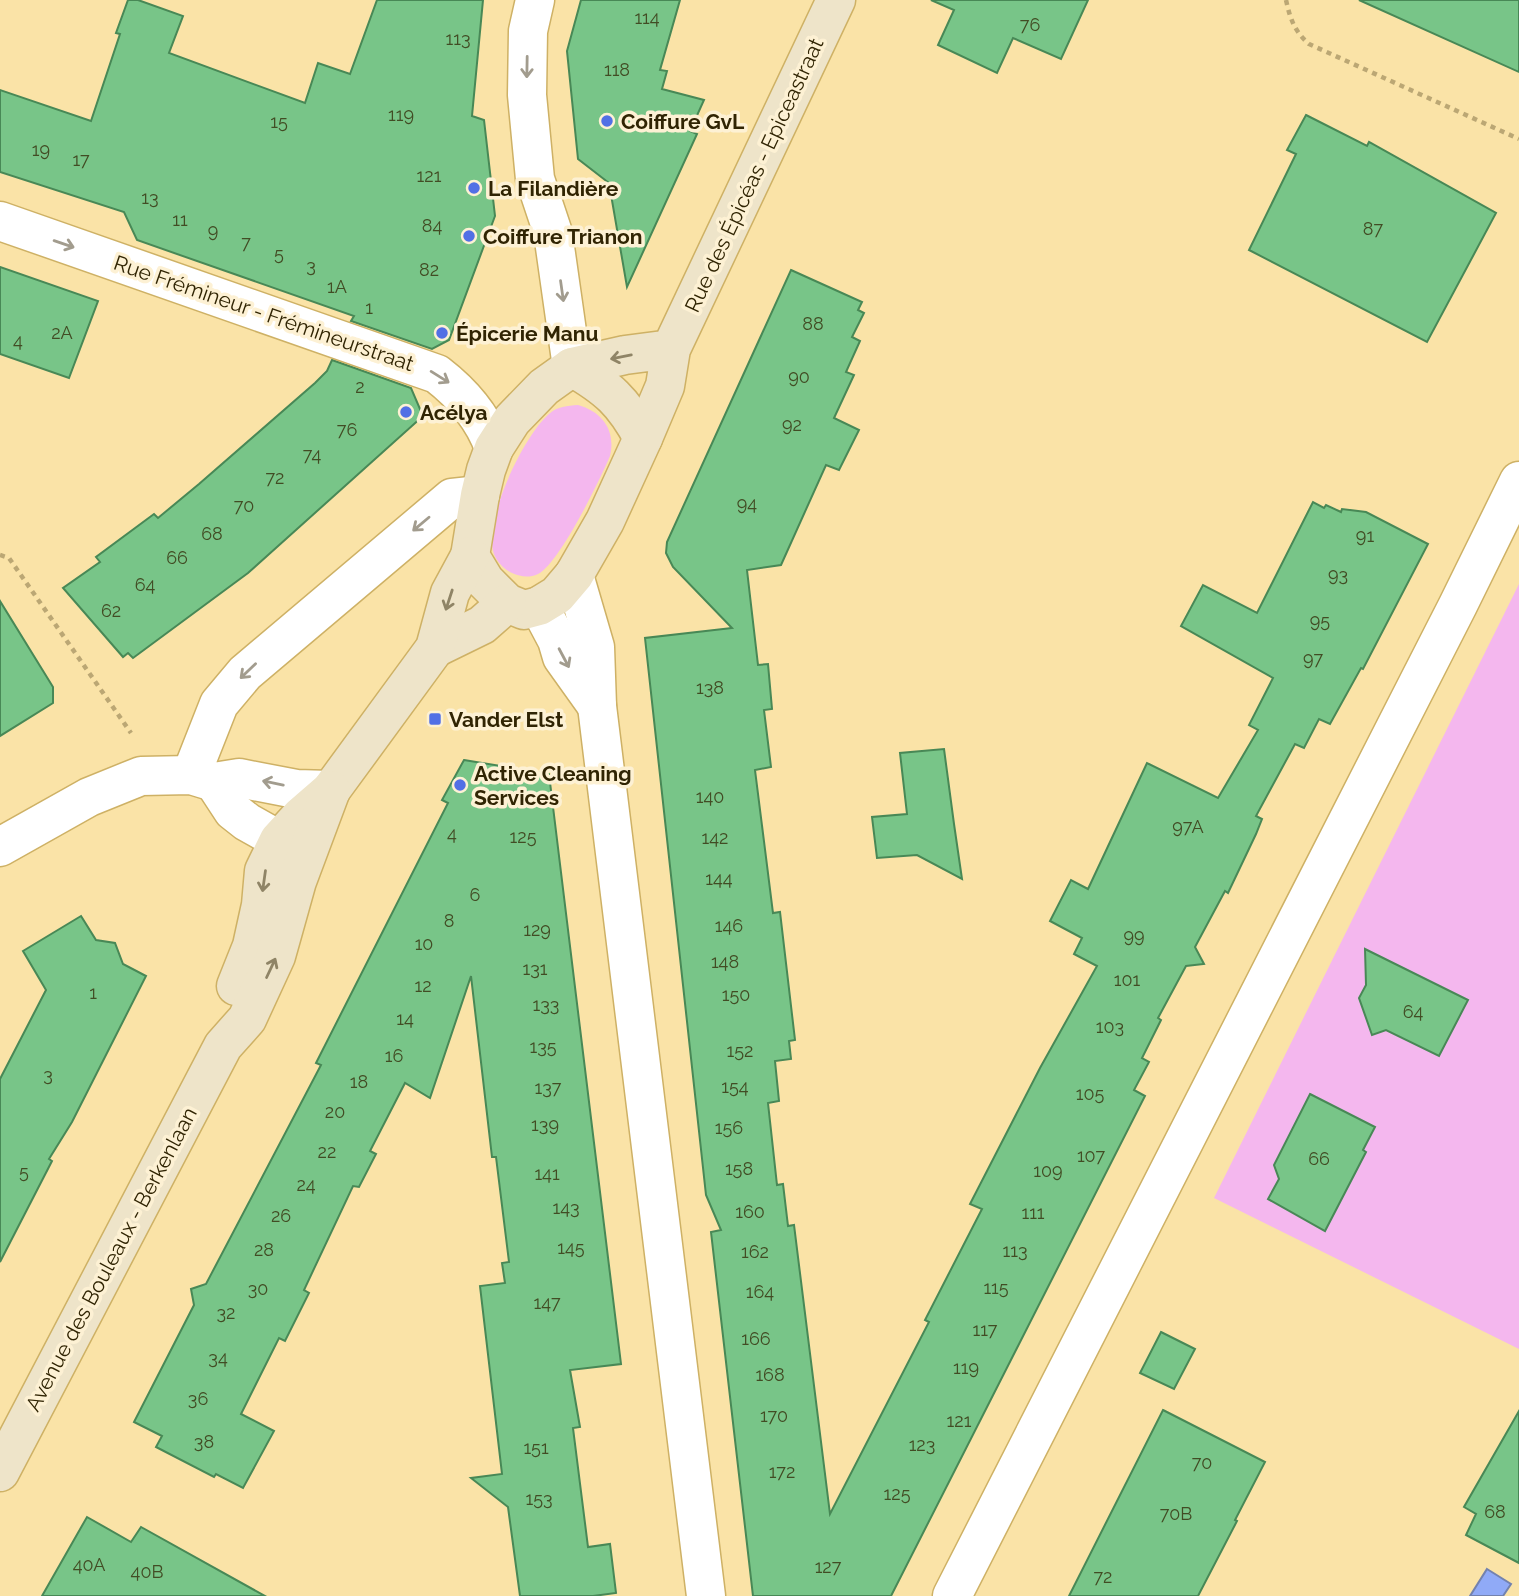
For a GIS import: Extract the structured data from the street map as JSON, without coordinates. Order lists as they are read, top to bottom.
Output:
{
  "streets": {
    "street": ["Rue des Épicéas - Epiceastraat", "Rue Frémineur - Frémineurstraat", "Avenue des Bouleaux - Berkenlaan"]
  },
  "crossings": [
    ["Rue des Épicéas - Epiceastraat", "Avenue des Bouleaux - Berkenlaan"]
  ],
  "one_way": ["Rue Frémineur - Frémineurstraat"],
  "places": {
    "other": [
      "Coiffure GvL",
      "La Filandière",
      "Coiffure Trianon",
      "Épicerie Manu",
      "Acélya",
      "Active Cleaning Services"
    ],
    "transit": ["Vander Elst"]
  },
  "house_numbers": [
    "114",
    "76",
    "113",
    "118",
    "119",
    "15",
    "19",
    "17",
    "121",
    "13",
    "11",
    "84",
    "87",
    "9",
    "7",
    "5",
    "3",
    "82",
    "1A",
    "1",
    "88",
    "2A",
    "4",
    "90",
    "2",
    "92",
    "76",
    "74",
    "72",
    "94",
    "70",
    "68",
    "91",
    "66",
    "93",
    "64",
    "62",
    "95",
    "97",
    "138",
    "140",
    "97A",
    "4",
    "125",
    "142",
    "144",
    "6",
    "8",
    "146",
    "129",
    "99",
    "10",
    "148",
    "131",
    "101",
    "12",
    "1",
    "150",
    "133",
    "64",
    "14",
    "103",
    "135",
    "152",
    "16",
    "3",
    "18",
    "154",
    "137",
    "105",
    "20",
    "139",
    "156",
    "22",
    "107",
    "66",
    "158",
    "109",
    "5",
    "141",
    "24",
    "143",
    "160",
    "111",
    "26",
    "145",
    "28",
    "113",
    "162",
    "115",
    "30",
    "164",
    "147",
    "32",
    "117",
    "166",
    "34",
    "119",
    "168",
    "36",
    "170",
    "121",
    "38",
    "123",
    "151",
    "70",
    "172",
    "125",
    "153",
    "68",
    "70B",
    "40A",
    "127",
    "40B",
    "72"
  ]
}
